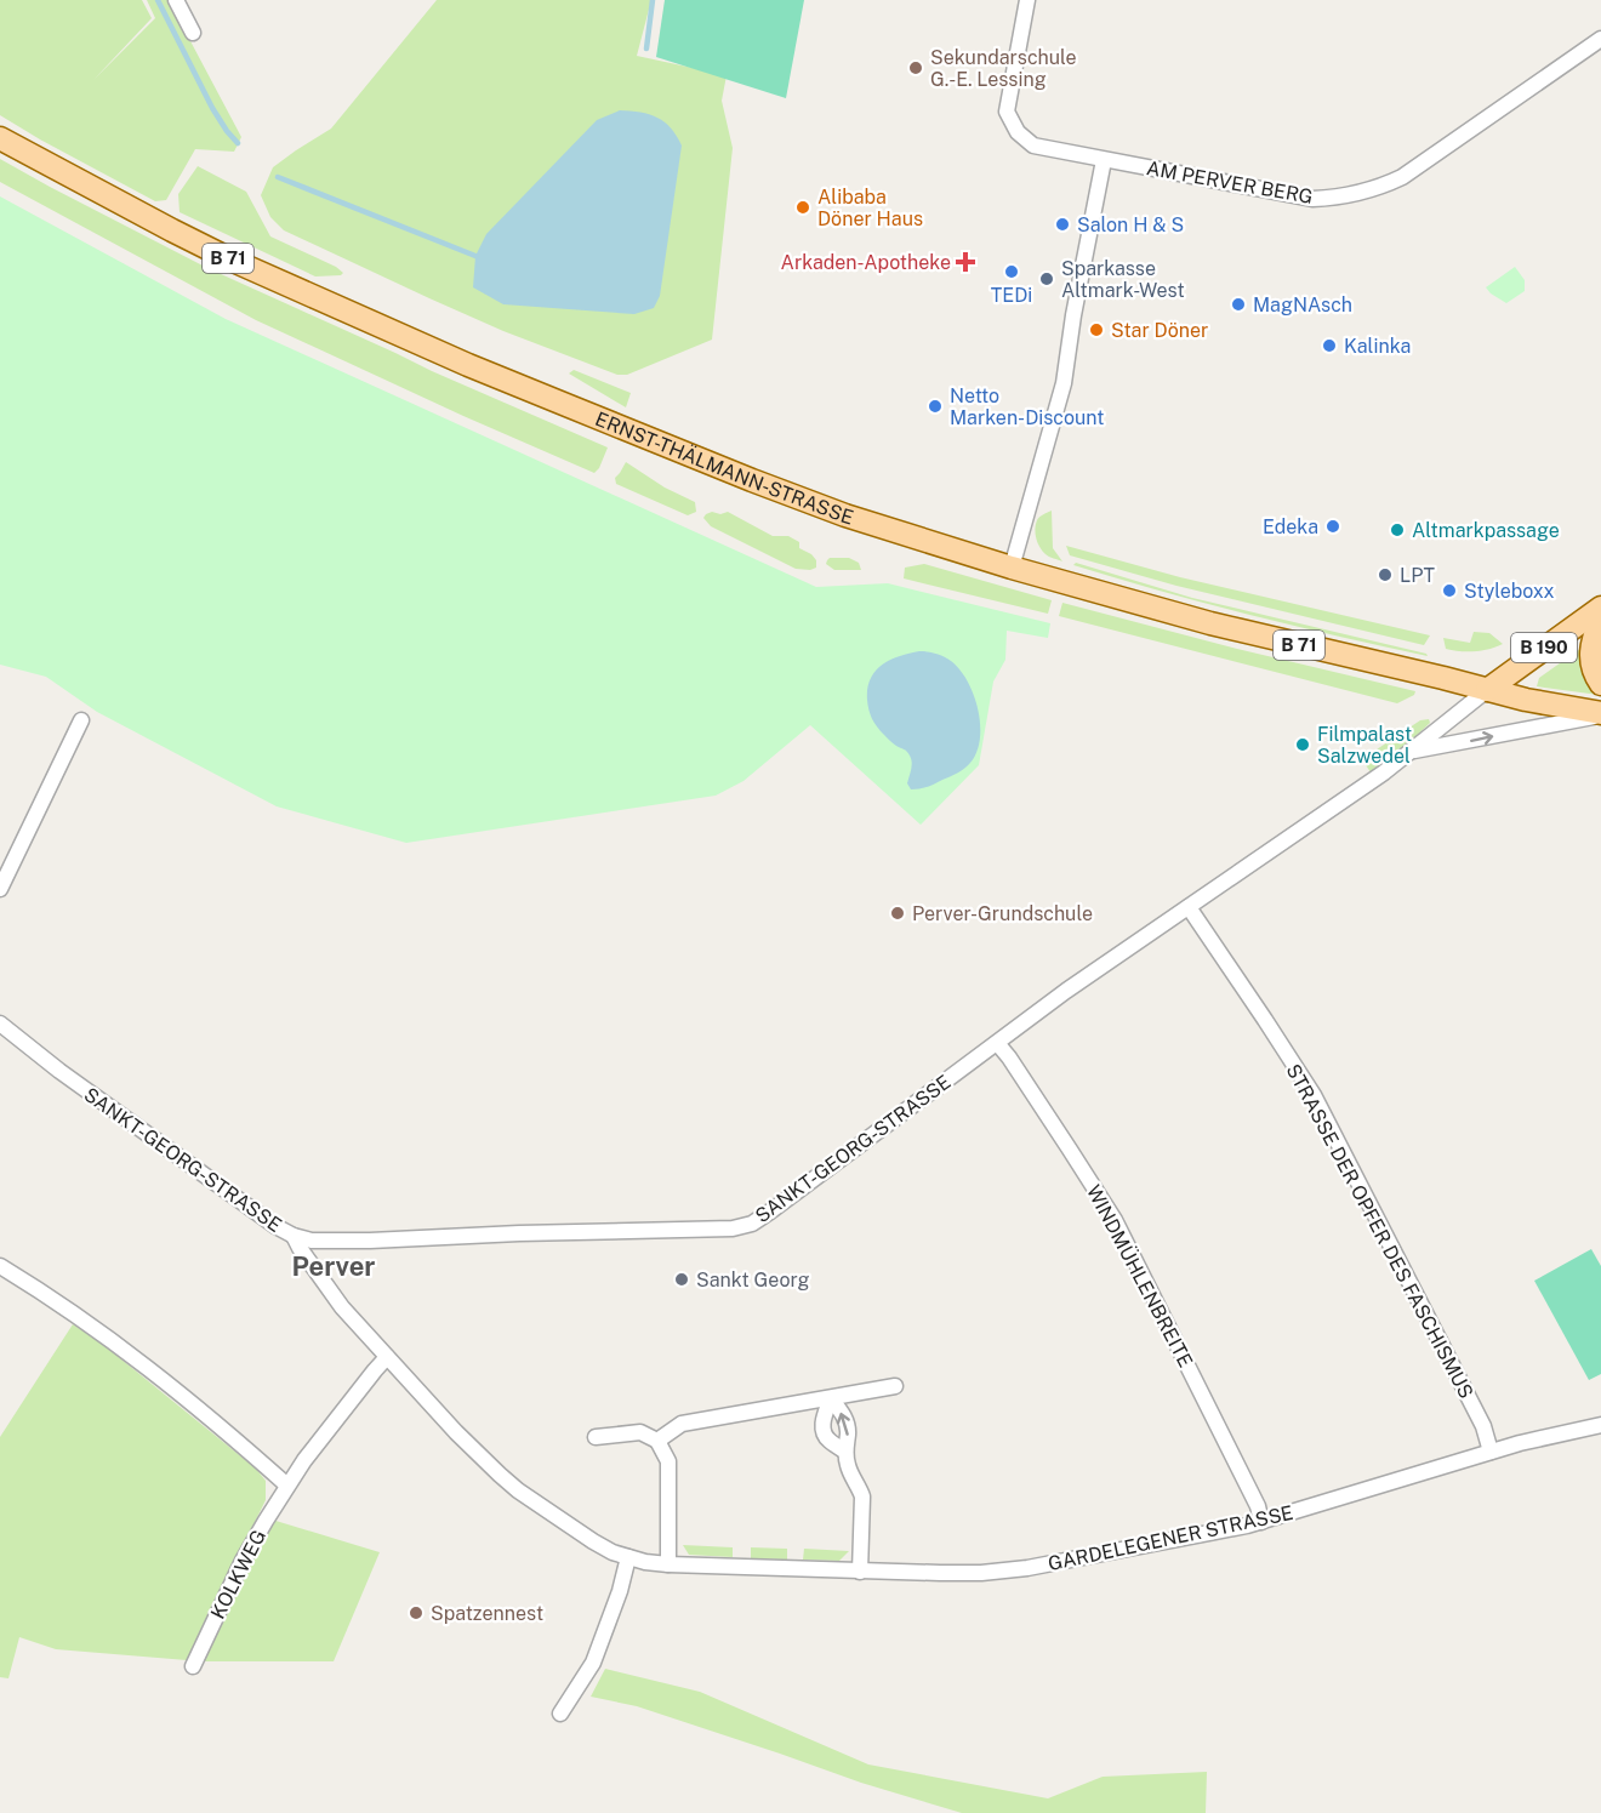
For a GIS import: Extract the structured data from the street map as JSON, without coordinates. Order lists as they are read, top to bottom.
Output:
{
  "streets": {
    "main road": ["B 71", "ERNST-THÄLMANN-STRASSE", "B 190"],
    "street": [
      "AM PERVER BERG",
      "SANKT-GEORG-STRASSE",
      "STRASSE DER OPFER DES FASCHISMUS",
      "WINDMÜHLENBREITE",
      "GARDELEGENER STRASSE",
      "KOLKWEG"
    ]
  },
  "crossings": [
    ["B 71", "ERNST-THÄLMANN-STRASSE"],
    ["B 71", "B 190"],
    ["B 71", "SANKT-GEORG-STRASSE"],
    ["ERNST-THÄLMANN-STRASSE", "B 190"],
    ["ERNST-THÄLMANN-STRASSE", "SANKT-GEORG-STRASSE"],
    ["B 190", "SANKT-GEORG-STRASSE"],
    ["SANKT-GEORG-STRASSE", "STRASSE DER OPFER DES FASCHISMUS"],
    ["SANKT-GEORG-STRASSE", "WINDMÜHLENBREITE"],
    ["SANKT-GEORG-STRASSE", "GARDELEGENER STRASSE"],
    ["STRASSE DER OPFER DES FASCHISMUS", "GARDELEGENER STRASSE"],
    ["WINDMÜHLENBREITE", "GARDELEGENER STRASSE"]
  ],
  "districts": ["Perver"],
  "places": {
    "other": [
      "Sekundarschule G.-E. Lessing",
      "Alibaba Döner Haus",
      "Salon H & S",
      "TEDi",
      "Sparkasse Altmark-West",
      "MagNAsch",
      "Star Döner",
      "Kalinka",
      "Netto Marken-Discount",
      "Edeka",
      "Altmarkpassage",
      "LPT",
      "Styleboxx",
      "Filmpalast Salzwedel",
      "Perver-Grundschule",
      "Sankt Georg",
      "Spatzennest"
    ],
    "health": ["Arkaden-Apotheke"]
  }
}
